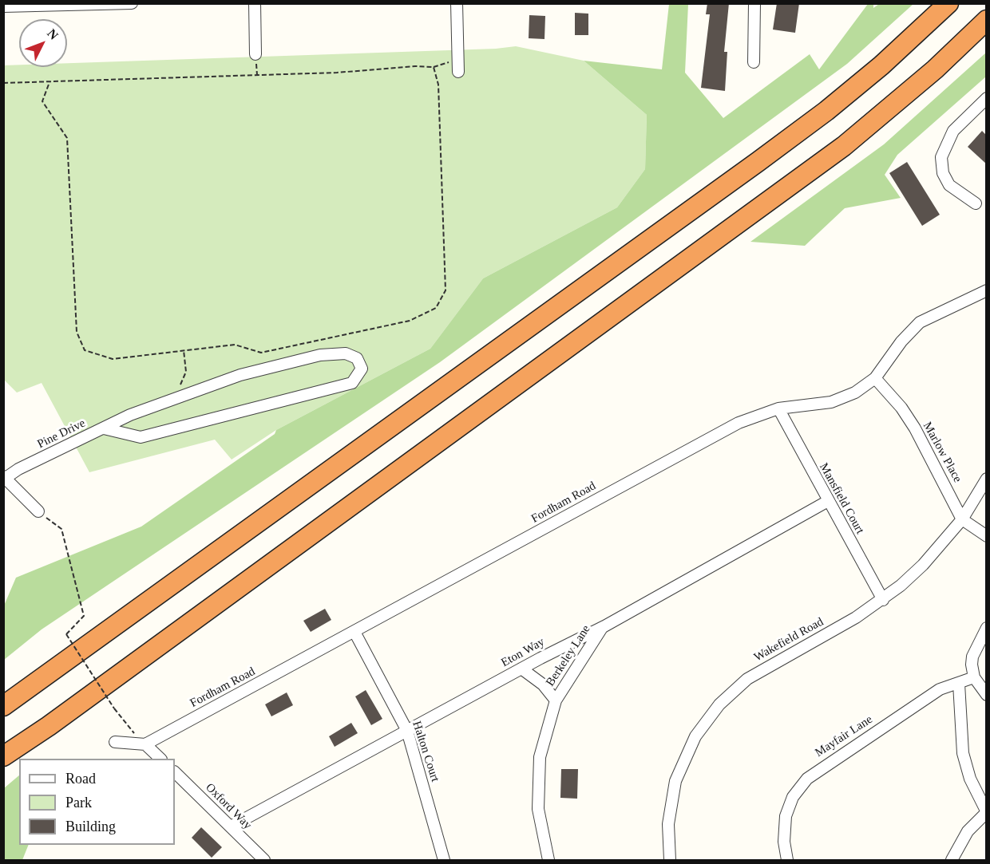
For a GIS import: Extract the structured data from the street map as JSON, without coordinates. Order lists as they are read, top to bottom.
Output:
{
  "streets": {
    "street": [
      "Pine Drive",
      "Marlow Place",
      "Mansfield Court",
      "Fordham Road",
      "Wakefield Road",
      "Eton Way",
      "Berkeley Lane",
      "Mayfair Lane",
      "Halton Court",
      "Oxford Way"
    ]
  },
  "crossings": [
    ["Marlow Place", "Fordham Road"],
    ["Marlow Place", "Wakefield Road"],
    ["Mansfield Court", "Fordham Road"],
    ["Mansfield Court", "Wakefield Road"],
    ["Mansfield Court", "Eton Way"],
    ["Fordham Road", "Halton Court"],
    ["Eton Way", "Berkeley Lane"],
    ["Eton Way", "Halton Court"],
    ["Eton Way", "Oxford Way"]
  ],
  "legend": ["Road", "Park", "Building"],
  "north": "top right"
}
